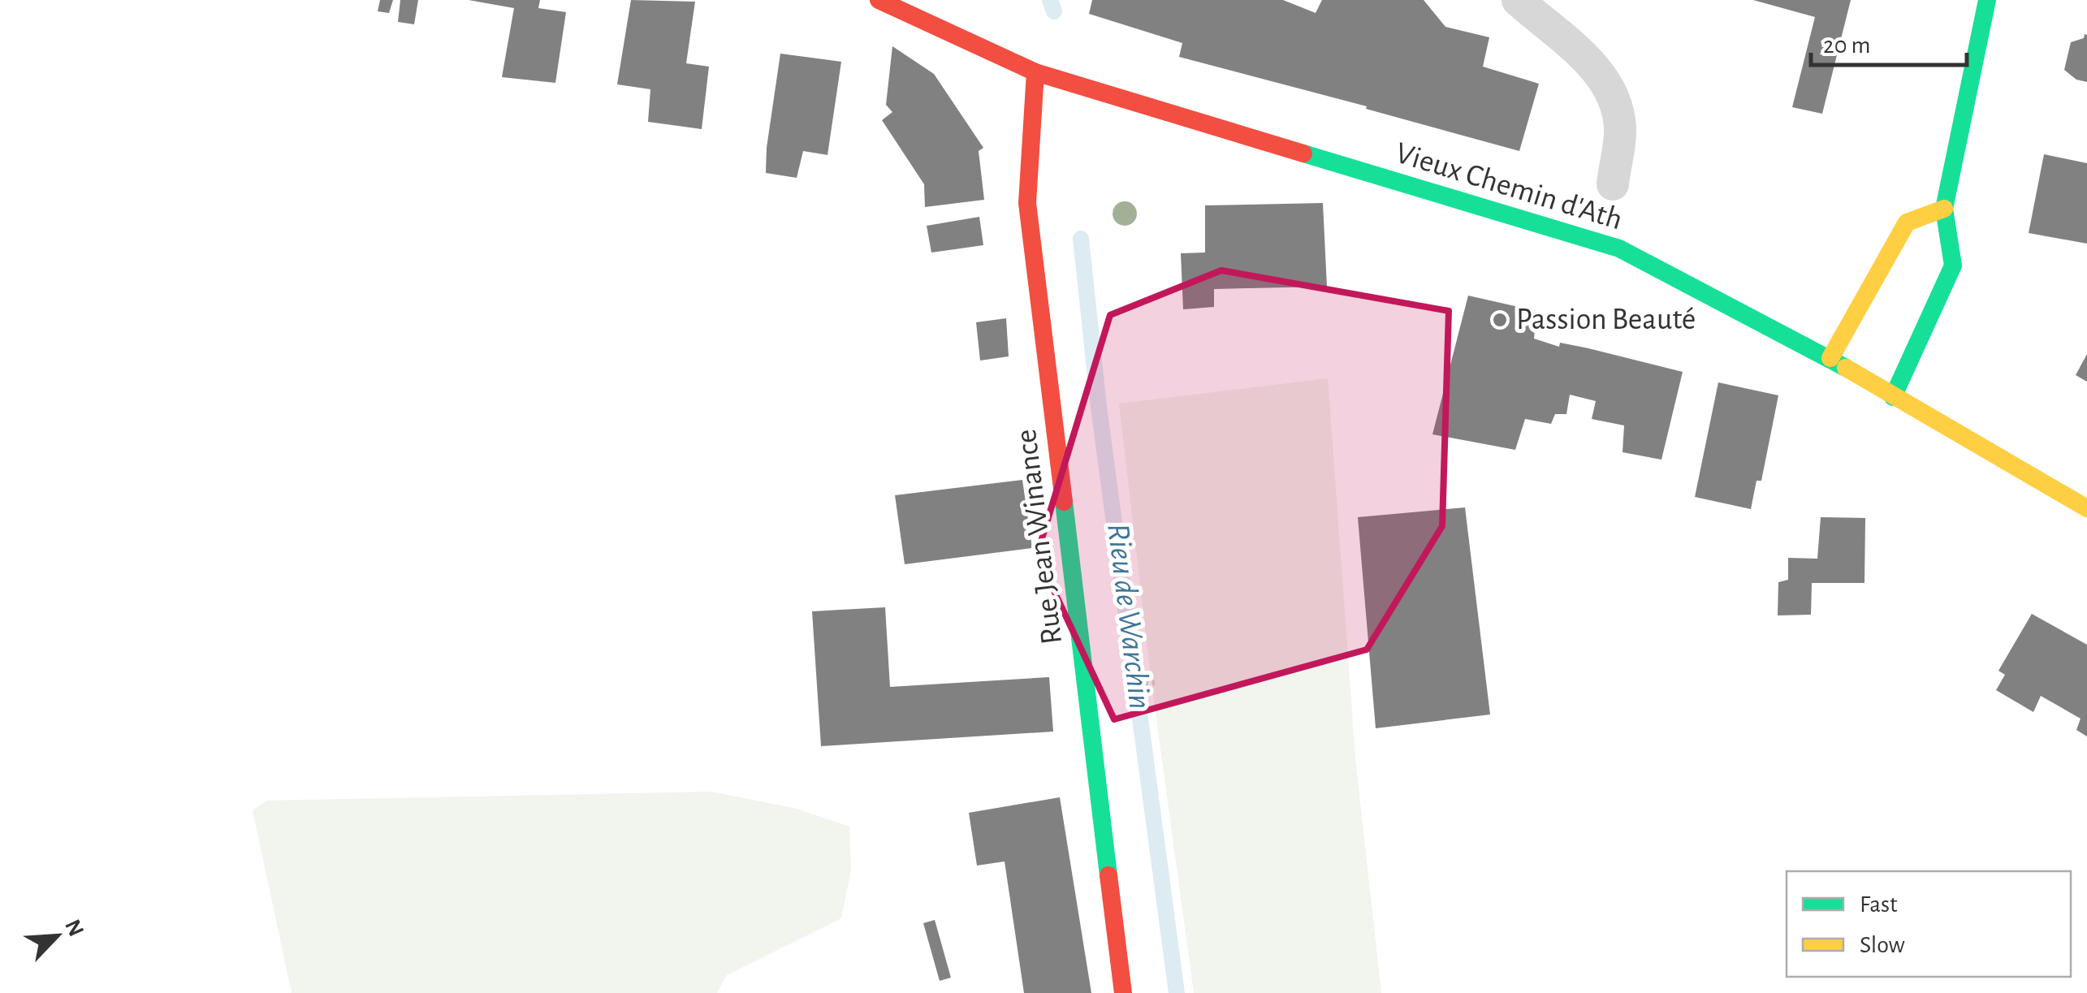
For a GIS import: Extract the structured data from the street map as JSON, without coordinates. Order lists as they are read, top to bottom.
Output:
{
  "streets": {
    "street": ["Vieux Chemin d'Ath", "Rue Jean Winance"]
  },
  "crossings": [
    ["Vieux Chemin d'Ath", "Rue Jean Winance"]
  ],
  "water": ["Rieu de Warchin"],
  "places": ["Passion Beauté"],
  "legend": ["Fast", "Slow"],
  "scale_bar": "20 m",
  "north": "top right"
}
